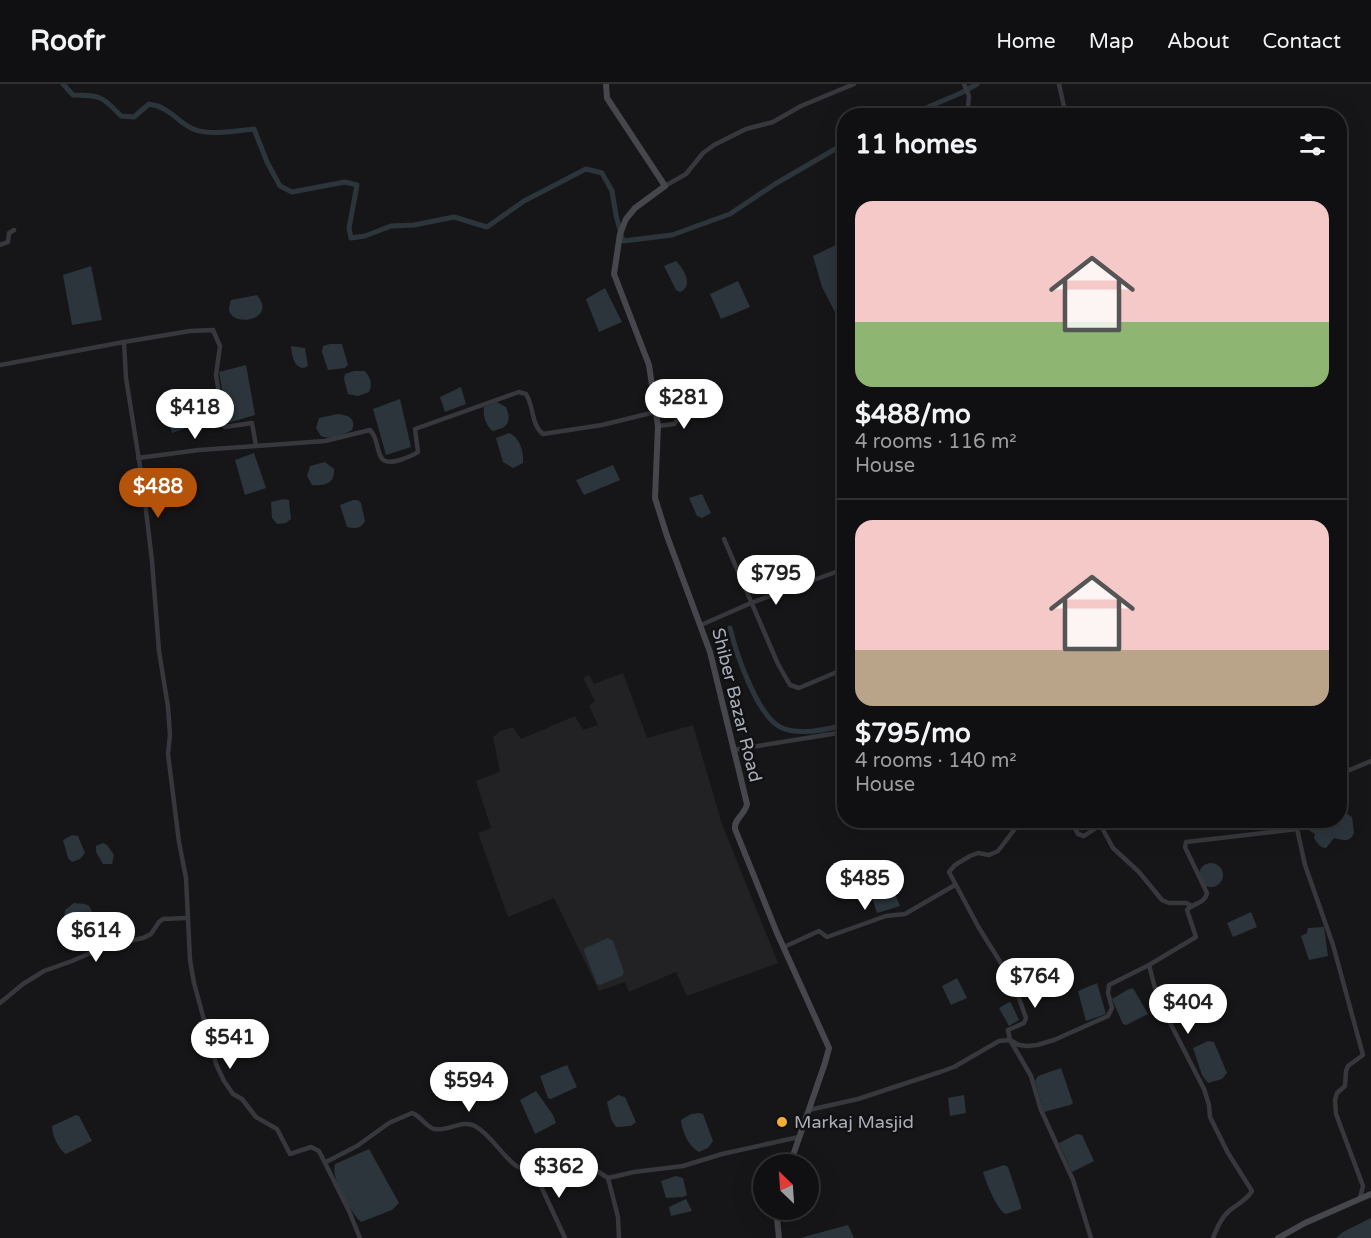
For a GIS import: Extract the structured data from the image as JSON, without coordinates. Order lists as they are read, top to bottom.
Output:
{
  "streets": {
    "street": ["Shiber Bazar Road"]
  },
  "places": ["Markaj Masjid"],
  "north": "top left",
  "page": {
    "header": "Roofr",
    "nav": [
      "Home",
      "Map",
      "About",
      "Contact"
    ],
    "heading": "11 homes",
    "list": [
      {
        "name": "$488/mo",
        "note": "4 rooms · 116 m² · House"
      },
      {
        "name": "$795/mo",
        "note": "4 rooms · 140 m² · House"
      }
    ],
    "price": [
      "$281",
      "$418",
      "$488",
      "$795",
      "$485",
      "$614",
      "$764",
      "$404",
      "$541",
      "$594",
      "$362"
    ]
  }
}
